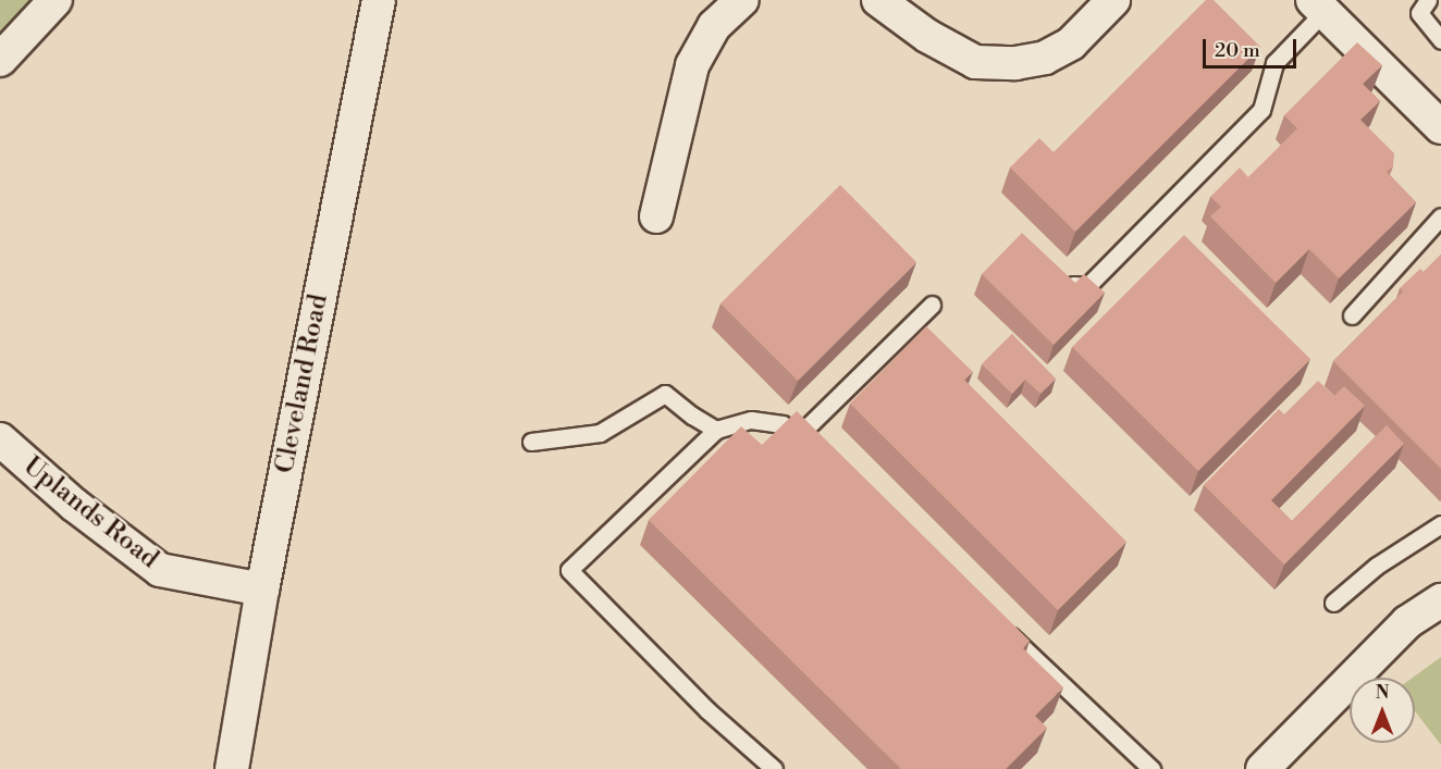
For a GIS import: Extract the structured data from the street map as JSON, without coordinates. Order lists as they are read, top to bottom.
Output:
{
  "streets": {
    "street": ["Cleveland Road", "Uplands Road"]
  },
  "crossings": [
    ["Cleveland Road", "Uplands Road"]
  ],
  "scale_bar": "20 m",
  "north": "top"
}
